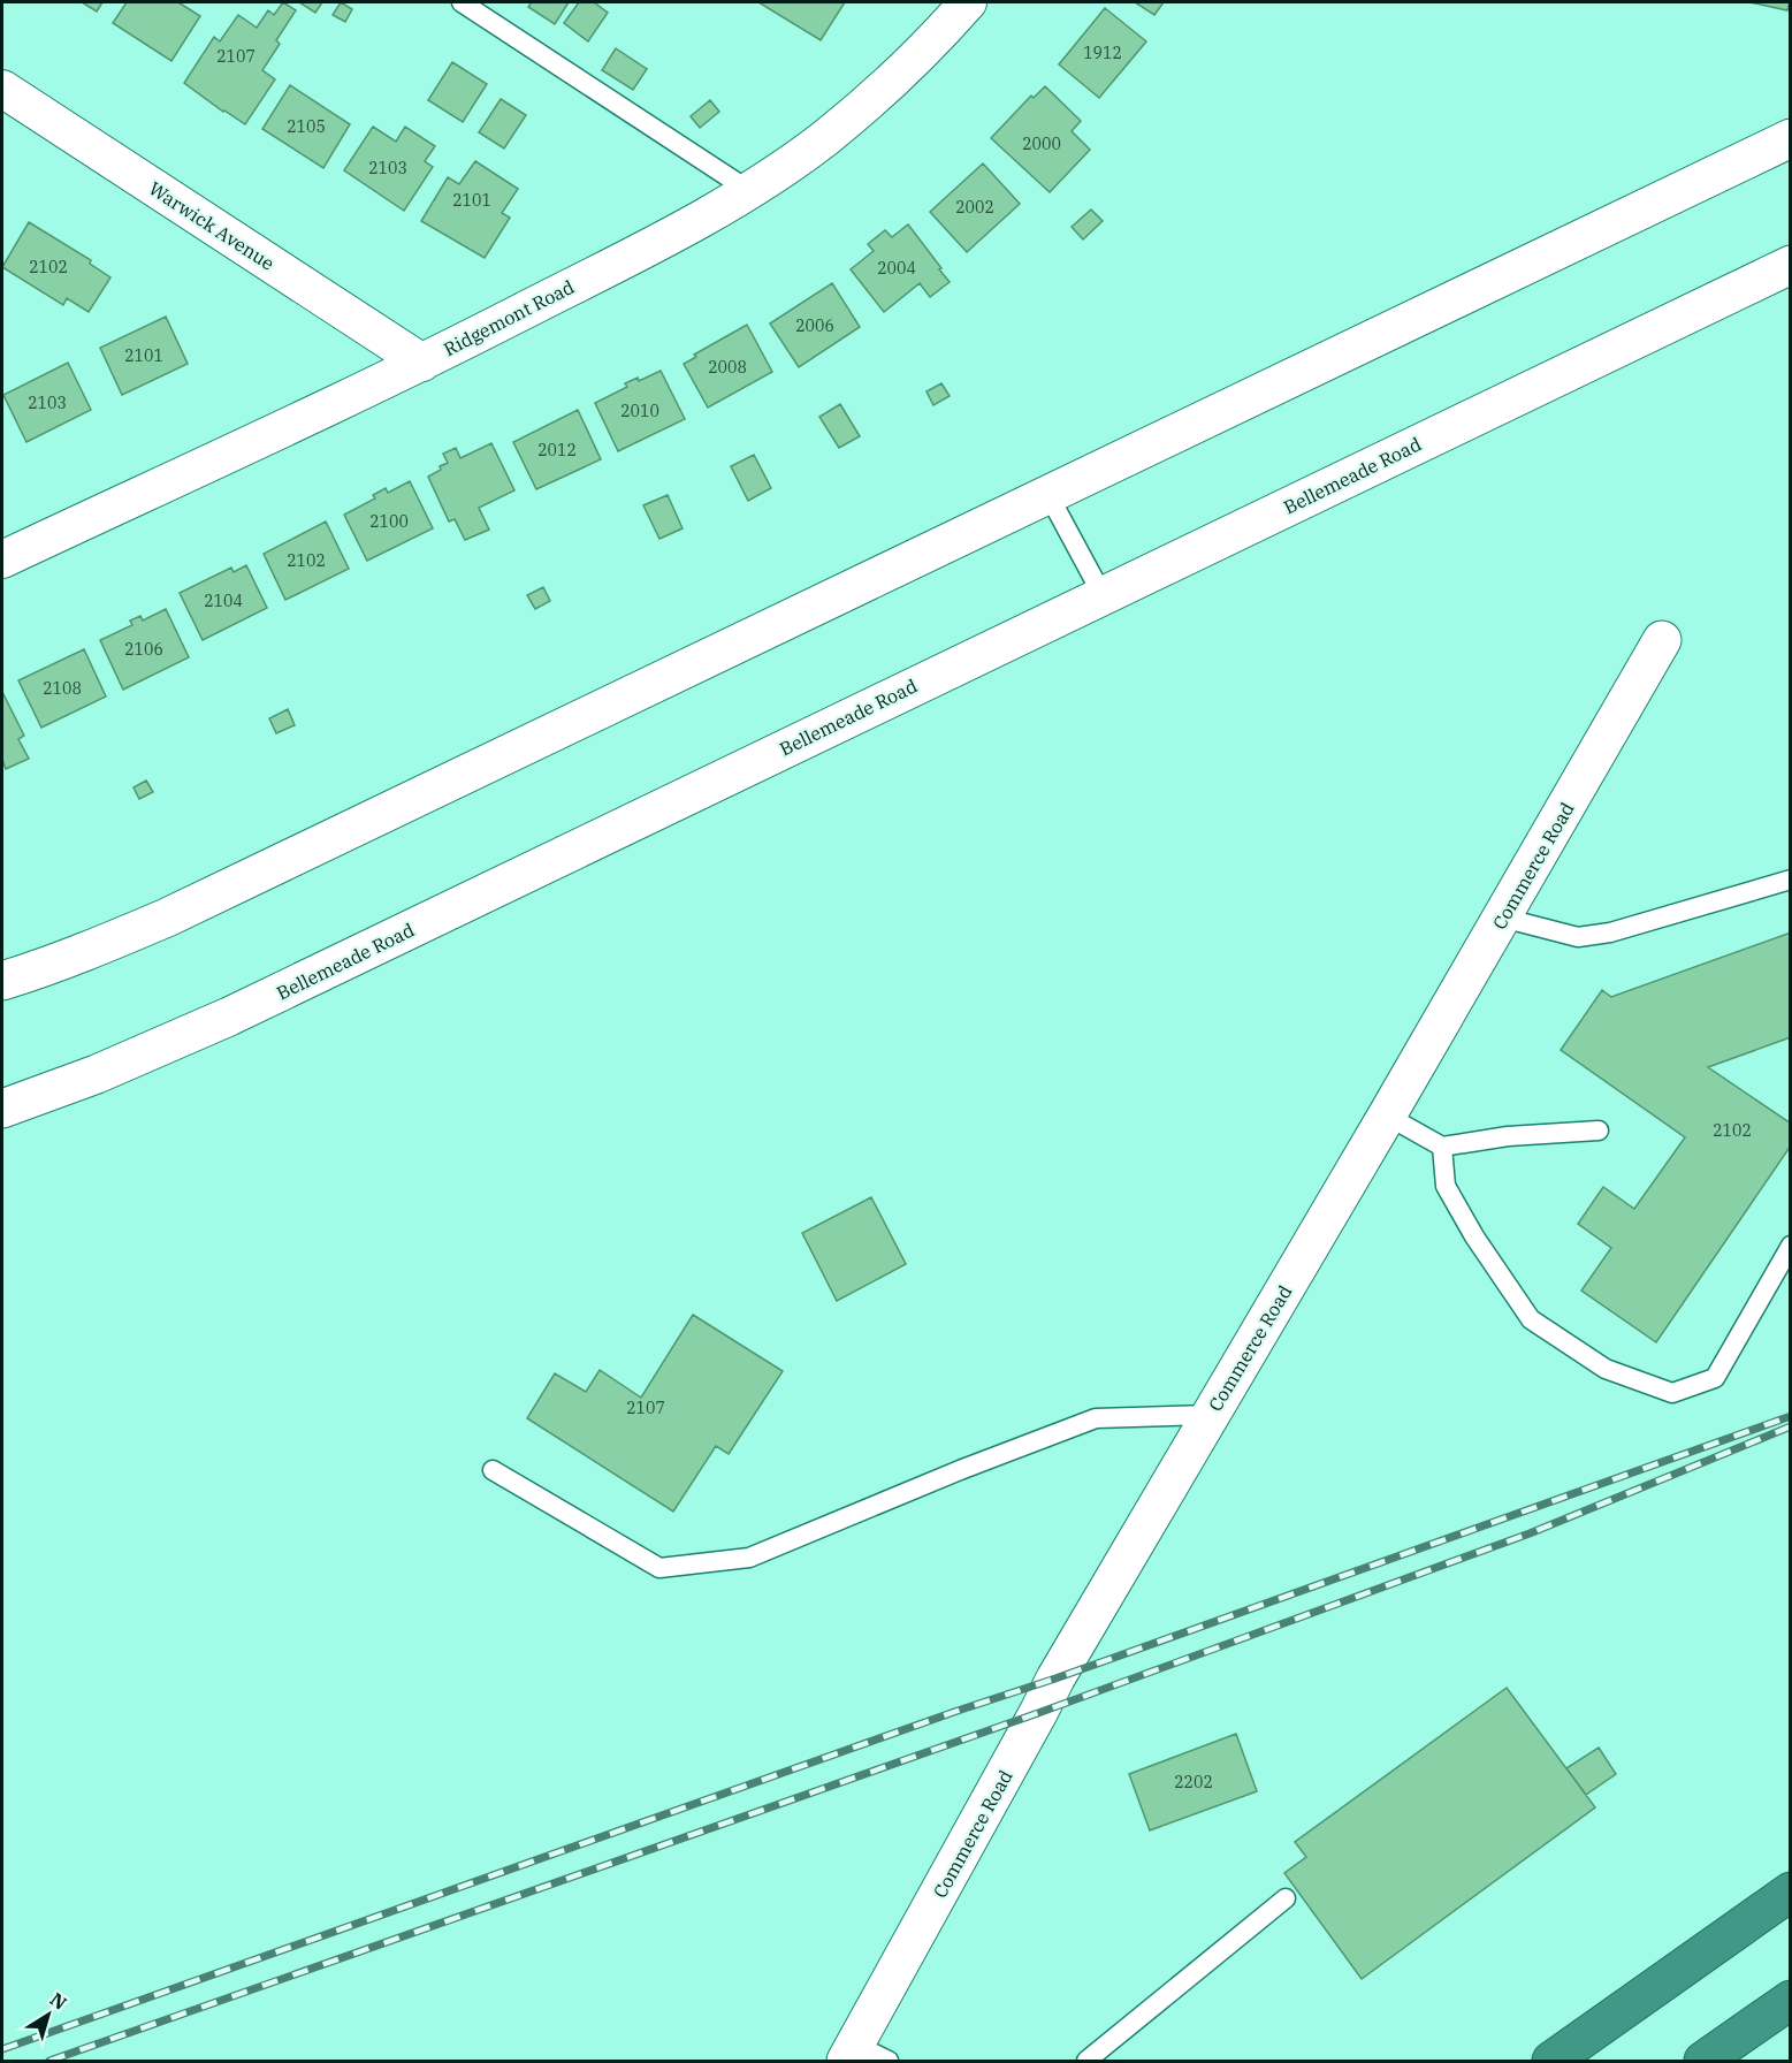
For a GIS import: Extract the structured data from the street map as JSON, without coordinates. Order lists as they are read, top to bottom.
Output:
{
  "streets": {
    "main road": ["Bellemeade Road", "Commerce Road"],
    "street": ["Warwick Avenue", "Ridgemont Road"]
  },
  "crossings": [
    ["Warwick Avenue", "Ridgemont Road"]
  ],
  "house_numbers": [
    "1912",
    "2107",
    "2105",
    "2000",
    "2103",
    "2101",
    "2002",
    "2102",
    "2004",
    "2006",
    "2101",
    "2008",
    "2103",
    "2010",
    "2012",
    "2100",
    "2102",
    "2104",
    "2106",
    "2108",
    "2102",
    "2107",
    "2202"
  ],
  "north": "top right"
}
